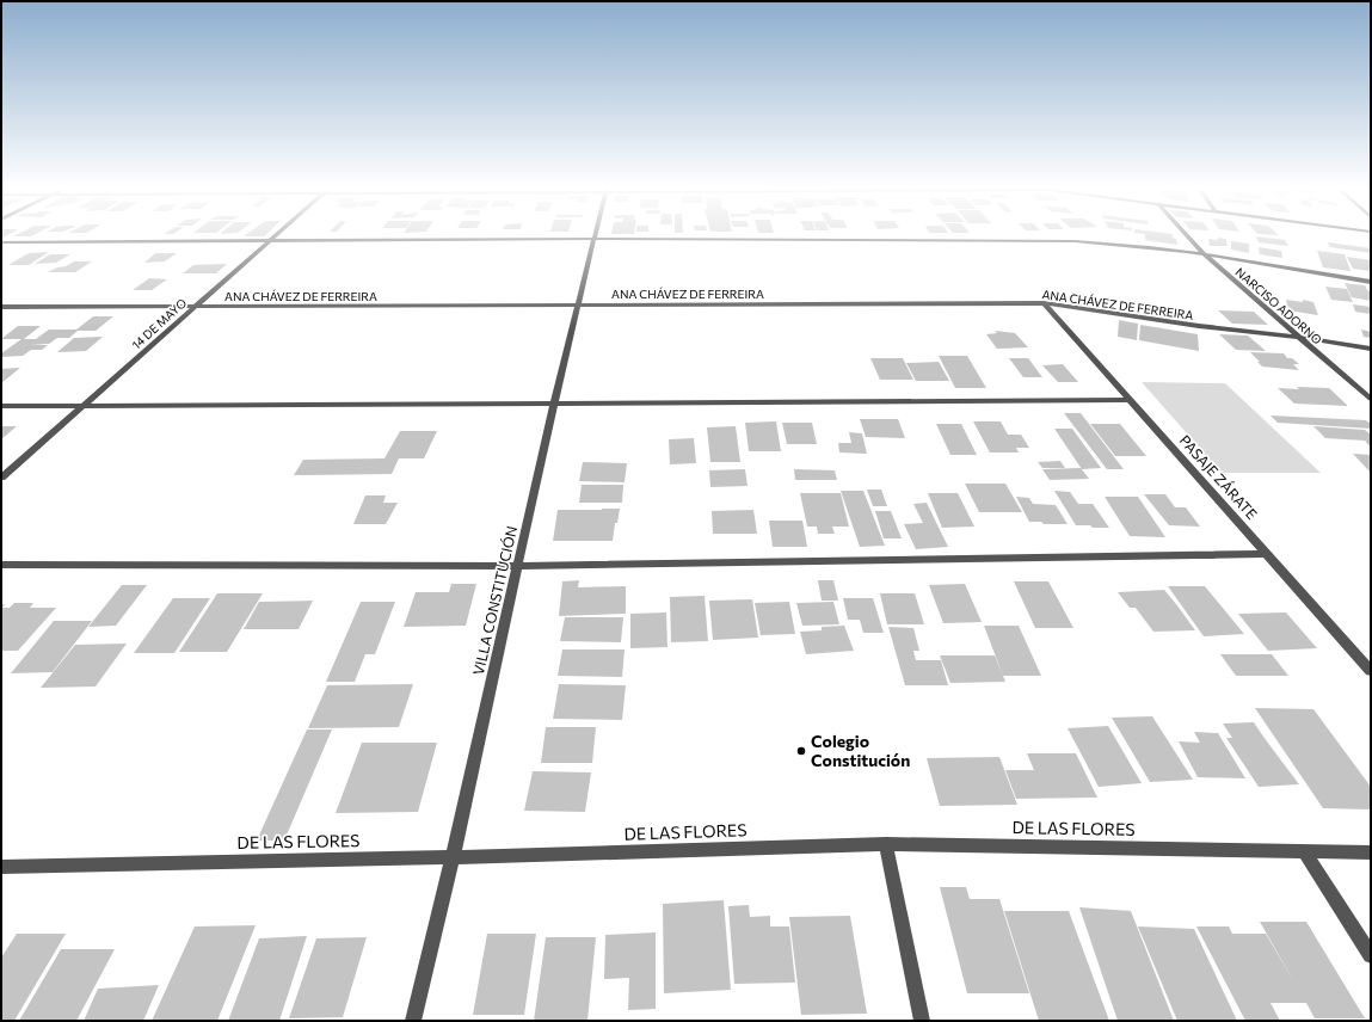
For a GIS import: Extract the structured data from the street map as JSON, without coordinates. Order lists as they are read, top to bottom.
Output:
{
  "streets": {
    "street": [
      "ANA CHÁVEZ DE FERREIRA",
      "NARCISO ADORNO",
      "14 DE MAYO",
      "PASAJE ZÁRATE",
      "VILLA CONSTITUCIÓN",
      "DE LAS FLORES"
    ]
  },
  "crossings": [
    ["ANA CHÁVEZ DE FERREIRA", "NARCISO ADORNO"],
    ["ANA CHÁVEZ DE FERREIRA", "14 DE MAYO"],
    ["ANA CHÁVEZ DE FERREIRA", "PASAJE ZÁRATE"],
    ["ANA CHÁVEZ DE FERREIRA", "VILLA CONSTITUCIÓN"],
    ["VILLA CONSTITUCIÓN", "DE LAS FLORES"]
  ],
  "places": ["Colegio Constitución"]
}
